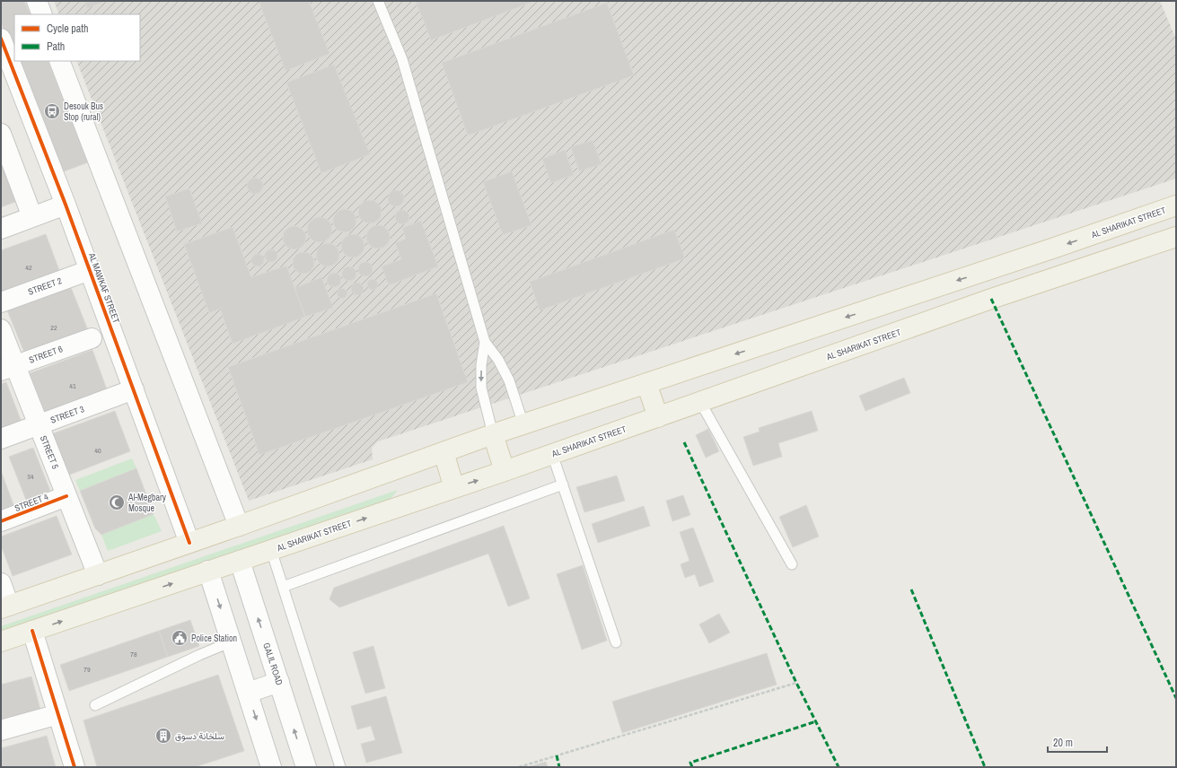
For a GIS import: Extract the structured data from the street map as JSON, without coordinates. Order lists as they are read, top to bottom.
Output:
{
  "streets": {
    "main road": ["AL SHARIKAT STREET"],
    "street": [
      "STREET 2",
      "AL MAWKAF STREET",
      "STREET 6",
      "STREET 3",
      "STREET 5",
      "STREET 4",
      "GALIL ROAD"
    ]
  },
  "crossings": [
    ["AL SHARIKAT STREET", "AL MAWKAF STREET"],
    ["AL SHARIKAT STREET", "STREET 5"],
    ["AL SHARIKAT STREET", "GALIL ROAD"],
    ["STREET 2", "AL MAWKAF STREET"],
    ["AL MAWKAF STREET", "STREET 3"],
    ["STREET 6", "STREET 5"],
    ["STREET 3", "STREET 5"],
    ["STREET 5", "STREET 4"]
  ],
  "places": {
    "bus stop": ["Desouk Bus Stop (rural)"],
    "mosque": ["Al-Megbary Mosque"],
    "public building": ["Police Station"],
    "building": ["سلخانة دسوق"]
  },
  "house_numbers": [
    "42",
    "22",
    "41",
    "40",
    "34",
    "78",
    "79"
  ],
  "legend": ["Cycle path", "Path"],
  "scale_bar": "20 m"
}
